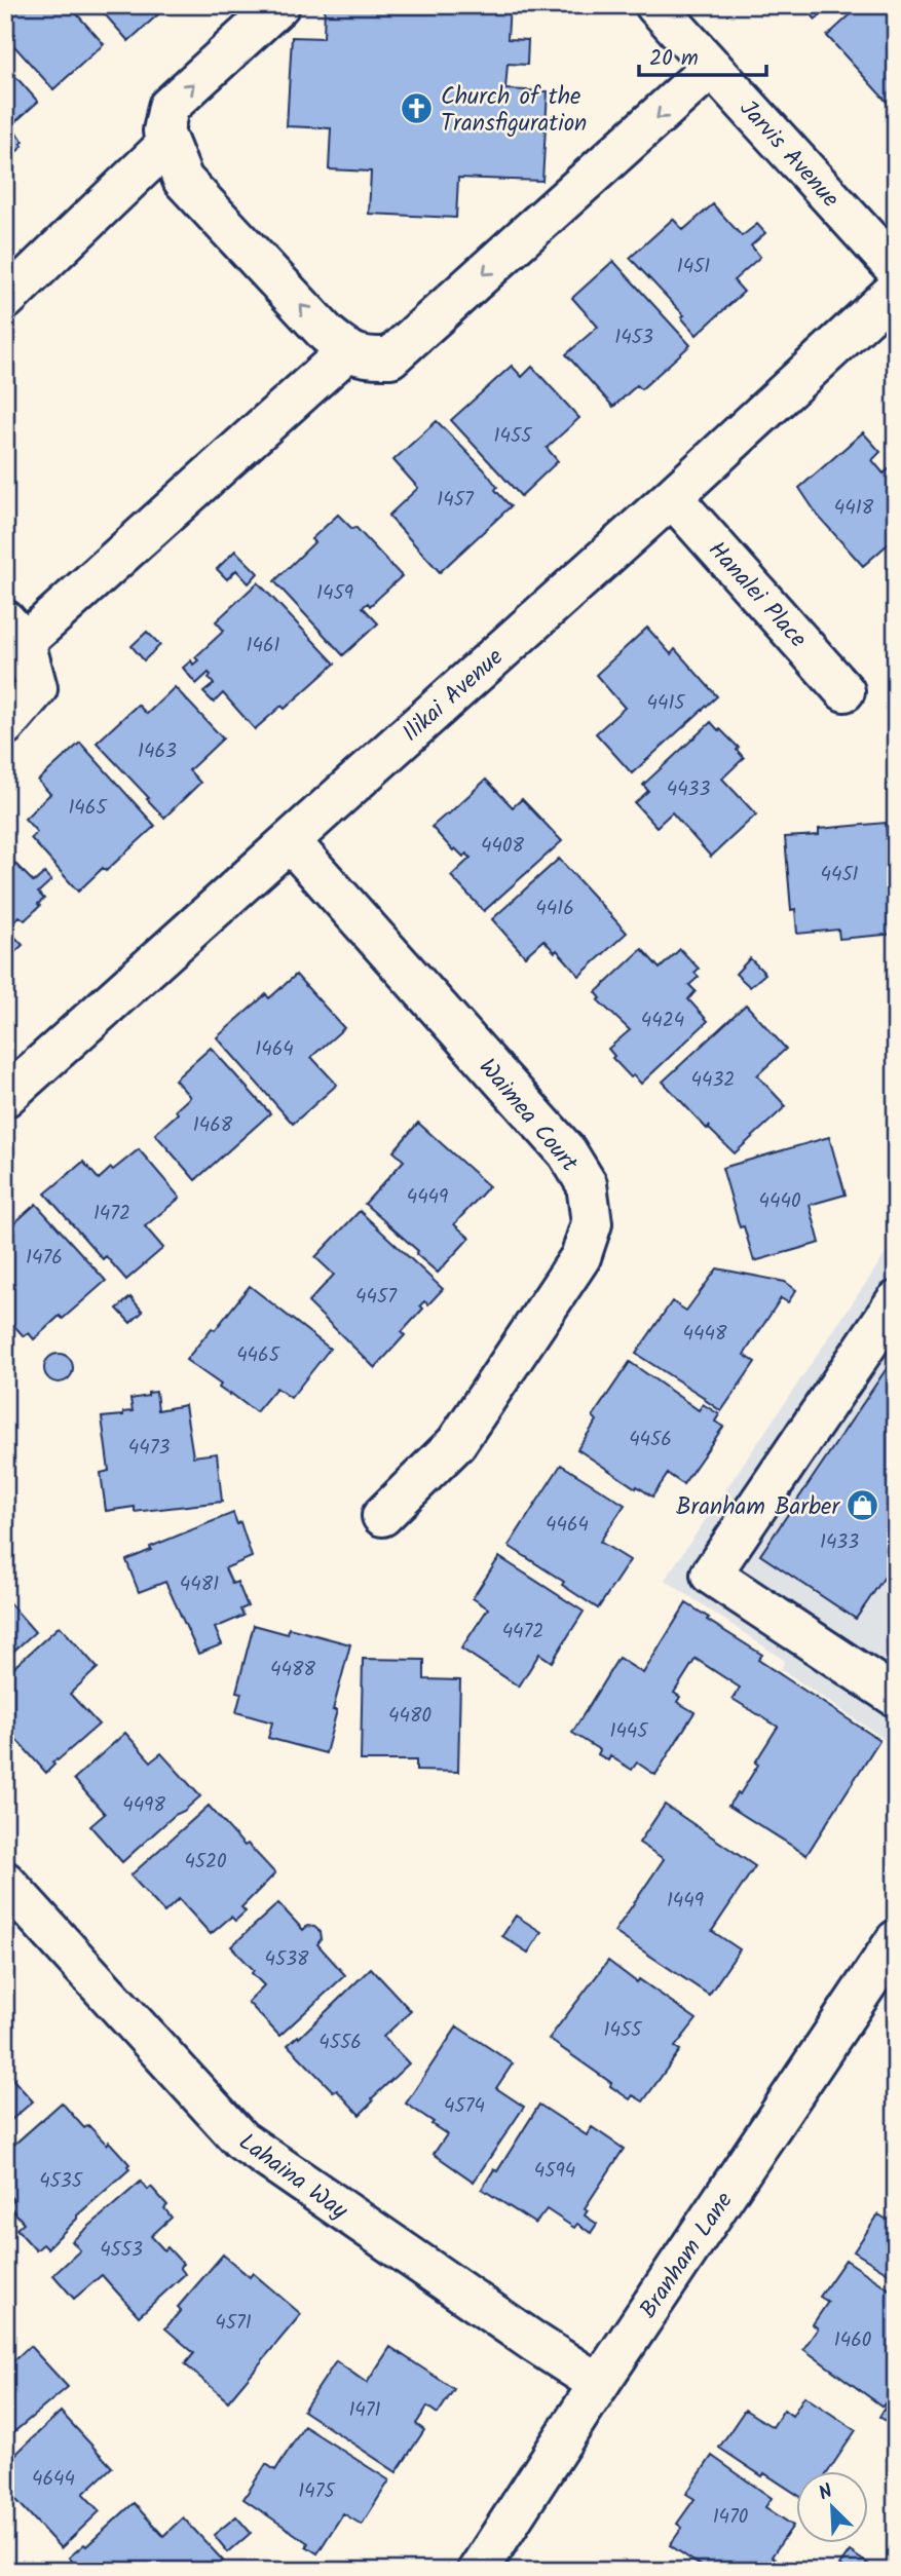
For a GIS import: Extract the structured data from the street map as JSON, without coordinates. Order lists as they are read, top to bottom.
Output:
{
  "streets": {
    "street": [
      "Jarvis Avenue",
      "Hanalei Place",
      "Ilikai Avenue",
      "Waimea Court",
      "Lahaina Way",
      "Branham Lane"
    ]
  },
  "crossings": [
    ["Hanalei Place", "Ilikai Avenue"],
    ["Ilikai Avenue", "Waimea Court"],
    ["Lahaina Way", "Branham Lane"]
  ],
  "places": {
    "church": ["Church of the Transfiguration"],
    "shop": ["Branham Barber"]
  },
  "house_numbers": [
    "1451",
    "1453",
    "1455",
    "1457",
    "4418",
    "1459",
    "1461",
    "4415",
    "1463",
    "4433",
    "1465",
    "4408",
    "4451",
    "4416",
    "4424",
    "1464",
    "4432",
    "1468",
    "4449",
    "4440",
    "1472",
    "1476",
    "4457",
    "4448",
    "4465",
    "4456",
    "4473",
    "4464",
    "1433",
    "4481",
    "4472",
    "4488",
    "4480",
    "1445",
    "4498",
    "4520",
    "1449",
    "4538",
    "1455",
    "4556",
    "4574",
    "4594",
    "4535",
    "4553",
    "4571",
    "1460",
    "1471",
    "4644",
    "1475",
    "1470"
  ],
  "scale_bar": "20 m",
  "north": "top left"
}
